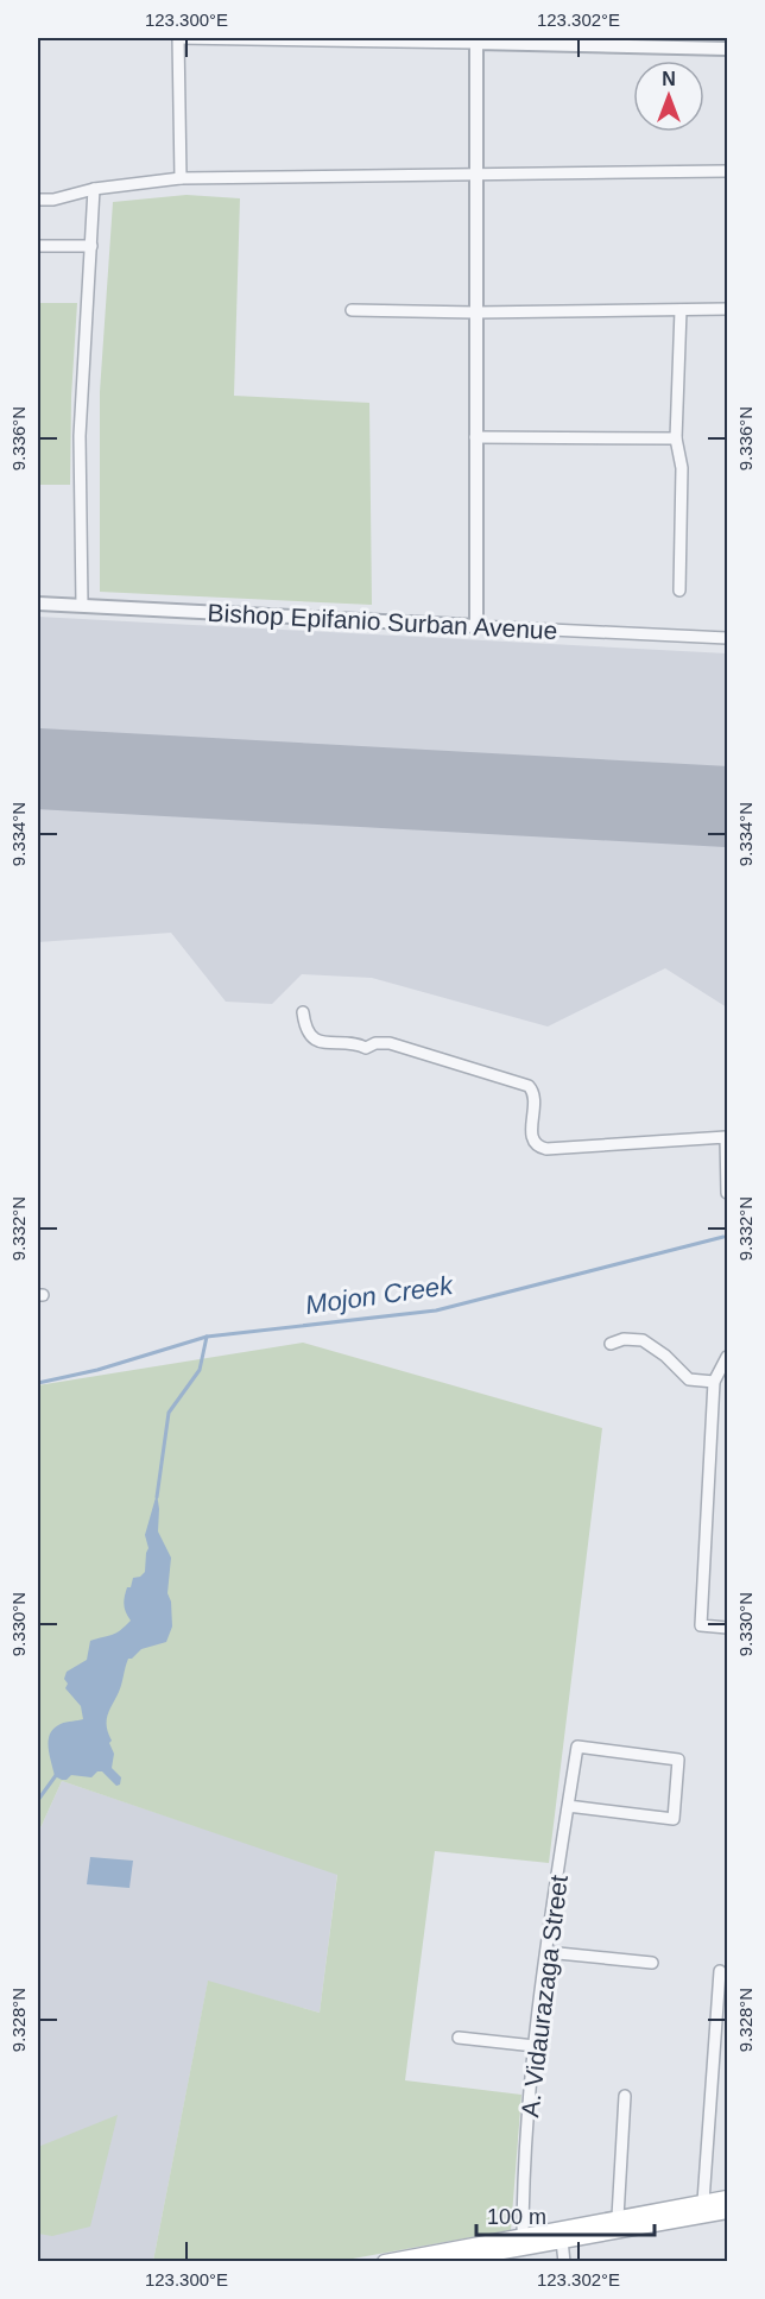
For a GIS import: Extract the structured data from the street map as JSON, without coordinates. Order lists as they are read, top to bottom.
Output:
{
  "streets": {
    "street": ["Bishop Epifanio Surban Avenue", "A. Vidaurazaga Street"]
  },
  "water": ["Mojon Creek"],
  "scale_bar": "100 m",
  "north": "top",
  "coordinates": [
    "123.300°E",
    "123.302°E",
    "9.336°N",
    "9.334°N",
    "9.332°N",
    "9.330°N",
    "9.328°N"
  ]
}
